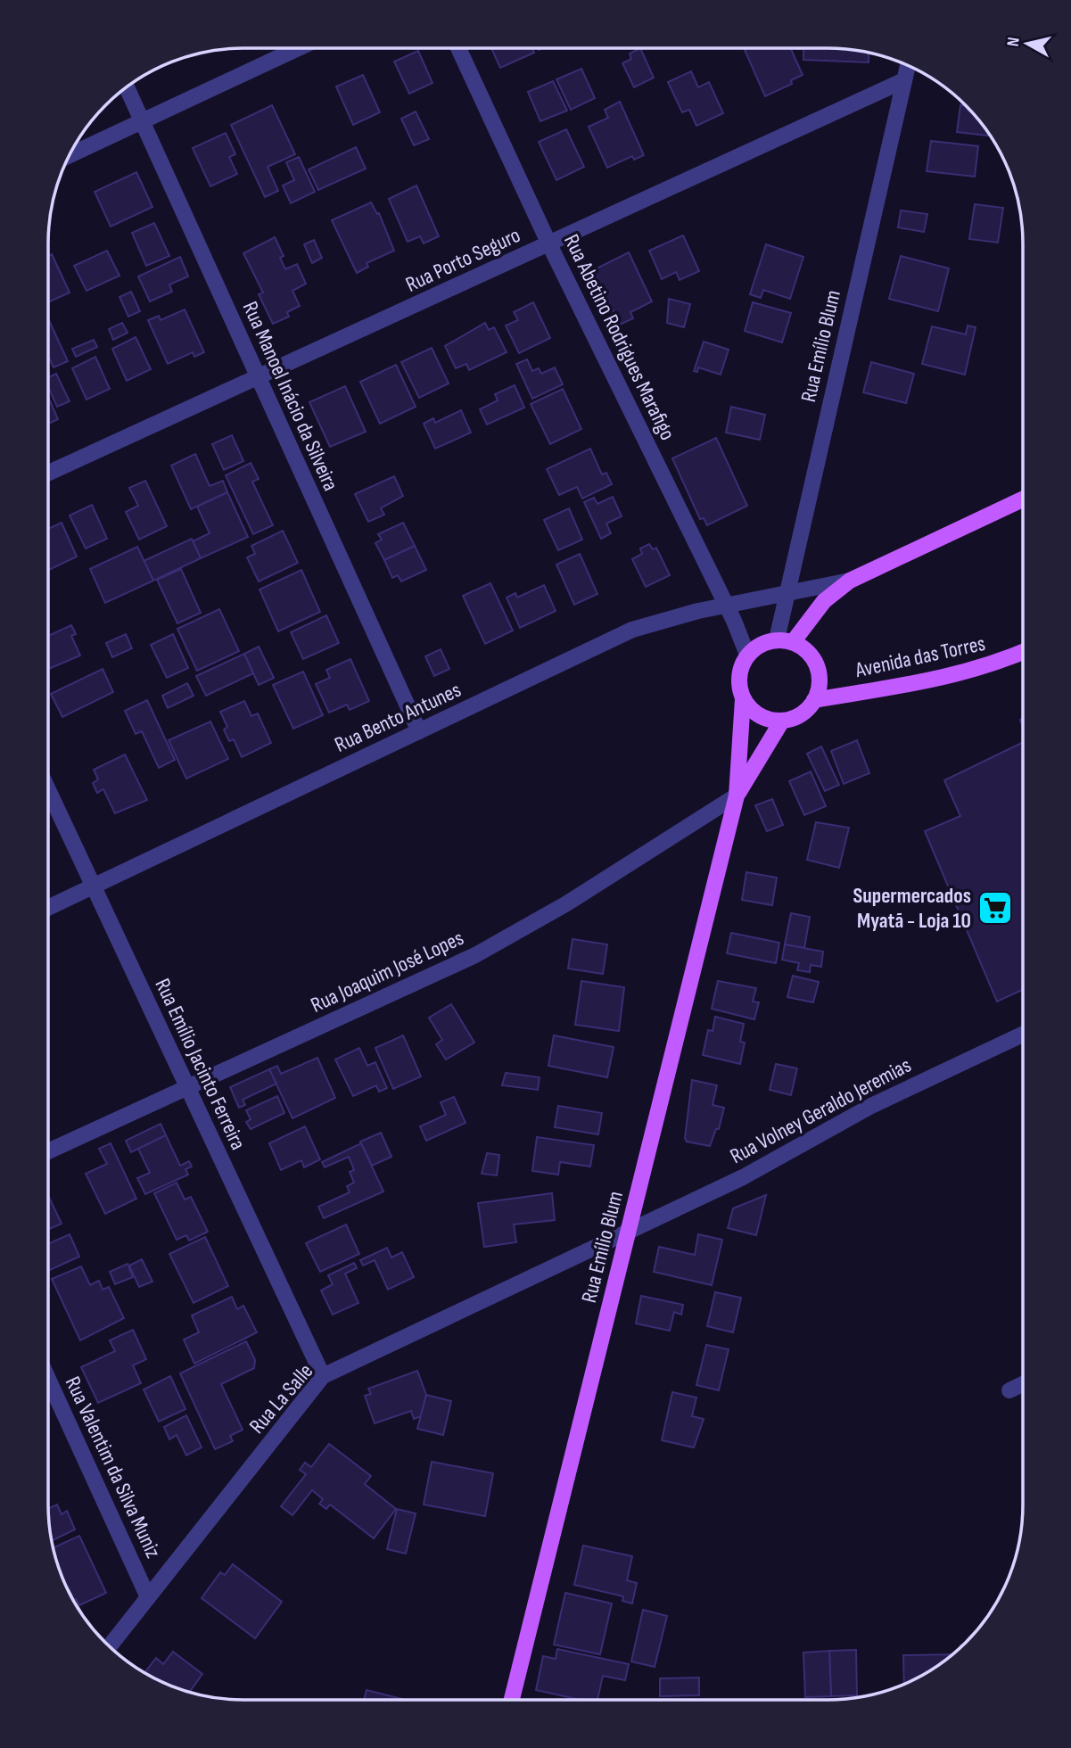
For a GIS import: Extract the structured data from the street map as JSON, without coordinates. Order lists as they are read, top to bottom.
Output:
{
  "streets": {
    "main road": ["Rua Emílio Blum", "Avenida das Torres"],
    "street": [
      "Rua Porto Seguro",
      "Rua Abetino Rodrigues Marafigo",
      "Rua Manoel Inácio da Silveira",
      "Rua Bento Antunes",
      "Rua Joaquim José Lopes",
      "Rua Emílio Jacinto Ferreira",
      "Rua Volney Geraldo Jeremias",
      "Rua La Salle",
      "Rua Valentim da Silva Muniz"
    ]
  },
  "crossings": [
    ["Rua Porto Seguro", "Rua Abetino Rodrigues Marafigo"],
    ["Rua Porto Seguro", "Rua Emílio Blum"],
    ["Rua Porto Seguro", "Rua Manoel Inácio da Silveira"],
    ["Rua Abetino Rodrigues Marafigo", "Rua Emílio Blum"],
    ["Rua Abetino Rodrigues Marafigo", "Avenida das Torres"],
    ["Rua Abetino Rodrigues Marafigo", "Rua Bento Antunes"],
    ["Rua Emílio Blum", "Avenida das Torres"],
    ["Rua Emílio Blum", "Rua Bento Antunes"],
    ["Rua Emílio Blum", "Rua Joaquim José Lopes"],
    ["Rua Emílio Blum", "Rua Volney Geraldo Jeremias"],
    ["Rua Emílio Blum", "Rua La Salle"],
    ["Rua Manoel Inácio da Silveira", "Rua Bento Antunes"],
    ["Rua Bento Antunes", "Rua Emílio Jacinto Ferreira"],
    ["Rua Joaquim José Lopes", "Rua Emílio Jacinto Ferreira"],
    ["Rua Emílio Jacinto Ferreira", "Rua La Salle"],
    ["Rua Volney Geraldo Jeremias", "Rua La Salle"],
    ["Rua La Salle", "Rua Valentim da Silva Muniz"]
  ],
  "places": {
    "supermarket": ["Supermercados Myatã - Loja 10"]
  },
  "north": "left"
}
